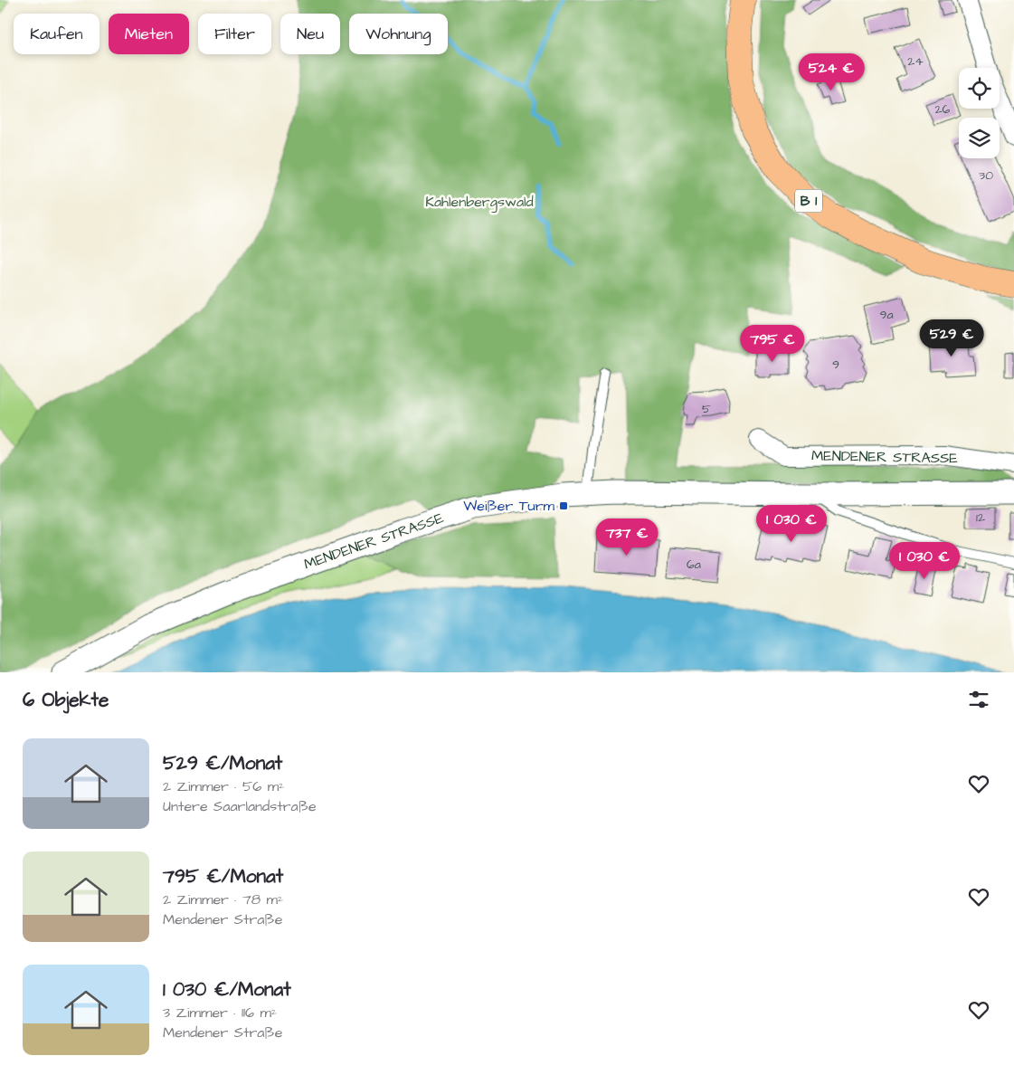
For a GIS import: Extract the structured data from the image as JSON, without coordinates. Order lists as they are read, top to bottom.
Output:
{
  "streets": {
    "main road": ["B 1"],
    "street": ["MENDENER STRASSE"]
  },
  "parks": ["Kahlenbergswald"],
  "places": {
    "transit": ["Weißer Turm"]
  },
  "house_numbers": [
    "24",
    "26",
    "30",
    "9a",
    "9",
    "5",
    "12",
    "6a"
  ],
  "page": {
    "chip": [
      "Kaufen",
      "Mieten",
      "Filter",
      "Neu",
      "Wohnung"
    ],
    "price": [
      "524 €",
      "529 €",
      "795 €",
      "1 030 €",
      "737 €",
      "1 030 €"
    ],
    "heading": "6 Objekte",
    "list": [
      {
        "name": "529 €/Monat",
        "note": "2 Zimmer · 56 m² · Untere Saarlandstraße"
      },
      {
        "name": "795 €/Monat",
        "note": "2 Zimmer · 78 m² · Mendener Straße"
      },
      {
        "name": "1 030 €/Monat",
        "note": "3 Zimmer · 116 m² · Mendener Straße"
      }
    ]
  }
}
